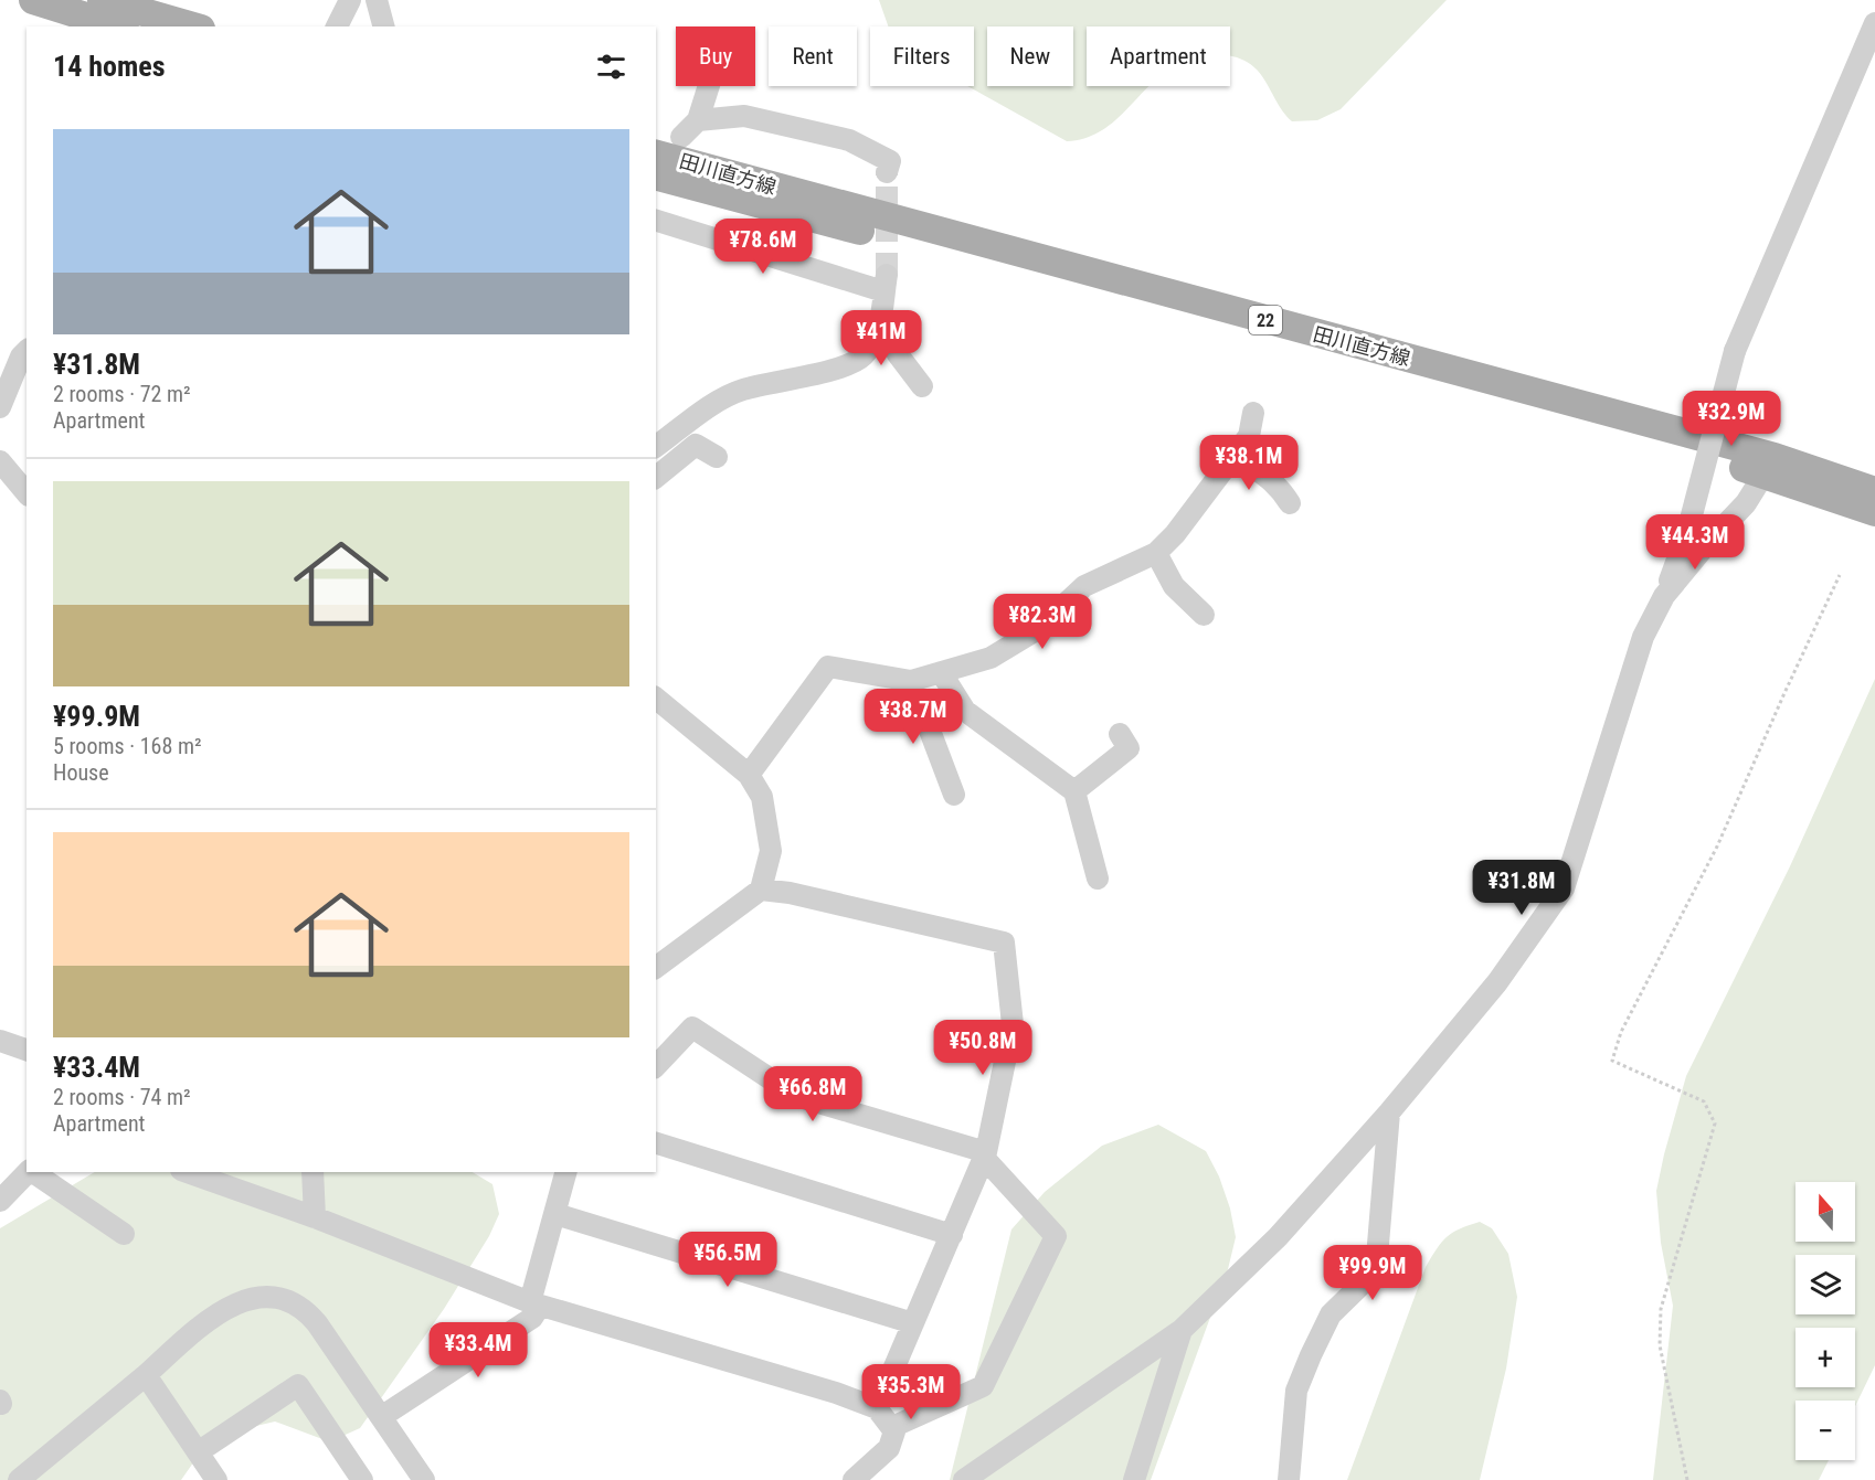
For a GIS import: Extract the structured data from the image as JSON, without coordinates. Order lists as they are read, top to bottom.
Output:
{
  "streets": {
    "main road": ["田川直方線", "22"]
  },
  "north": "top",
  "page": {
    "chip": [
      "Buy",
      "Rent",
      "Filters",
      "New",
      "Apartment"
    ],
    "heading": "14 homes",
    "list": [
      {
        "name": "¥31.8M",
        "note": "2 rooms · 72 m² · Apartment"
      },
      {
        "name": "¥99.9M",
        "note": "5 rooms · 168 m² · House"
      },
      {
        "name": "¥33.4M",
        "note": "2 rooms · 74 m² · Apartment"
      }
    ],
    "price": [
      "¥78.6M",
      "¥41M",
      "¥32.9M",
      "¥38.1M",
      "¥44.3M",
      "¥82.3M",
      "¥38.7M",
      "¥31.8M",
      "¥50.8M",
      "¥66.8M",
      "¥56.5M",
      "¥99.9M",
      "¥33.4M",
      "¥35.3M"
    ],
    "map_buttons": ["+", "−"]
  }
}
